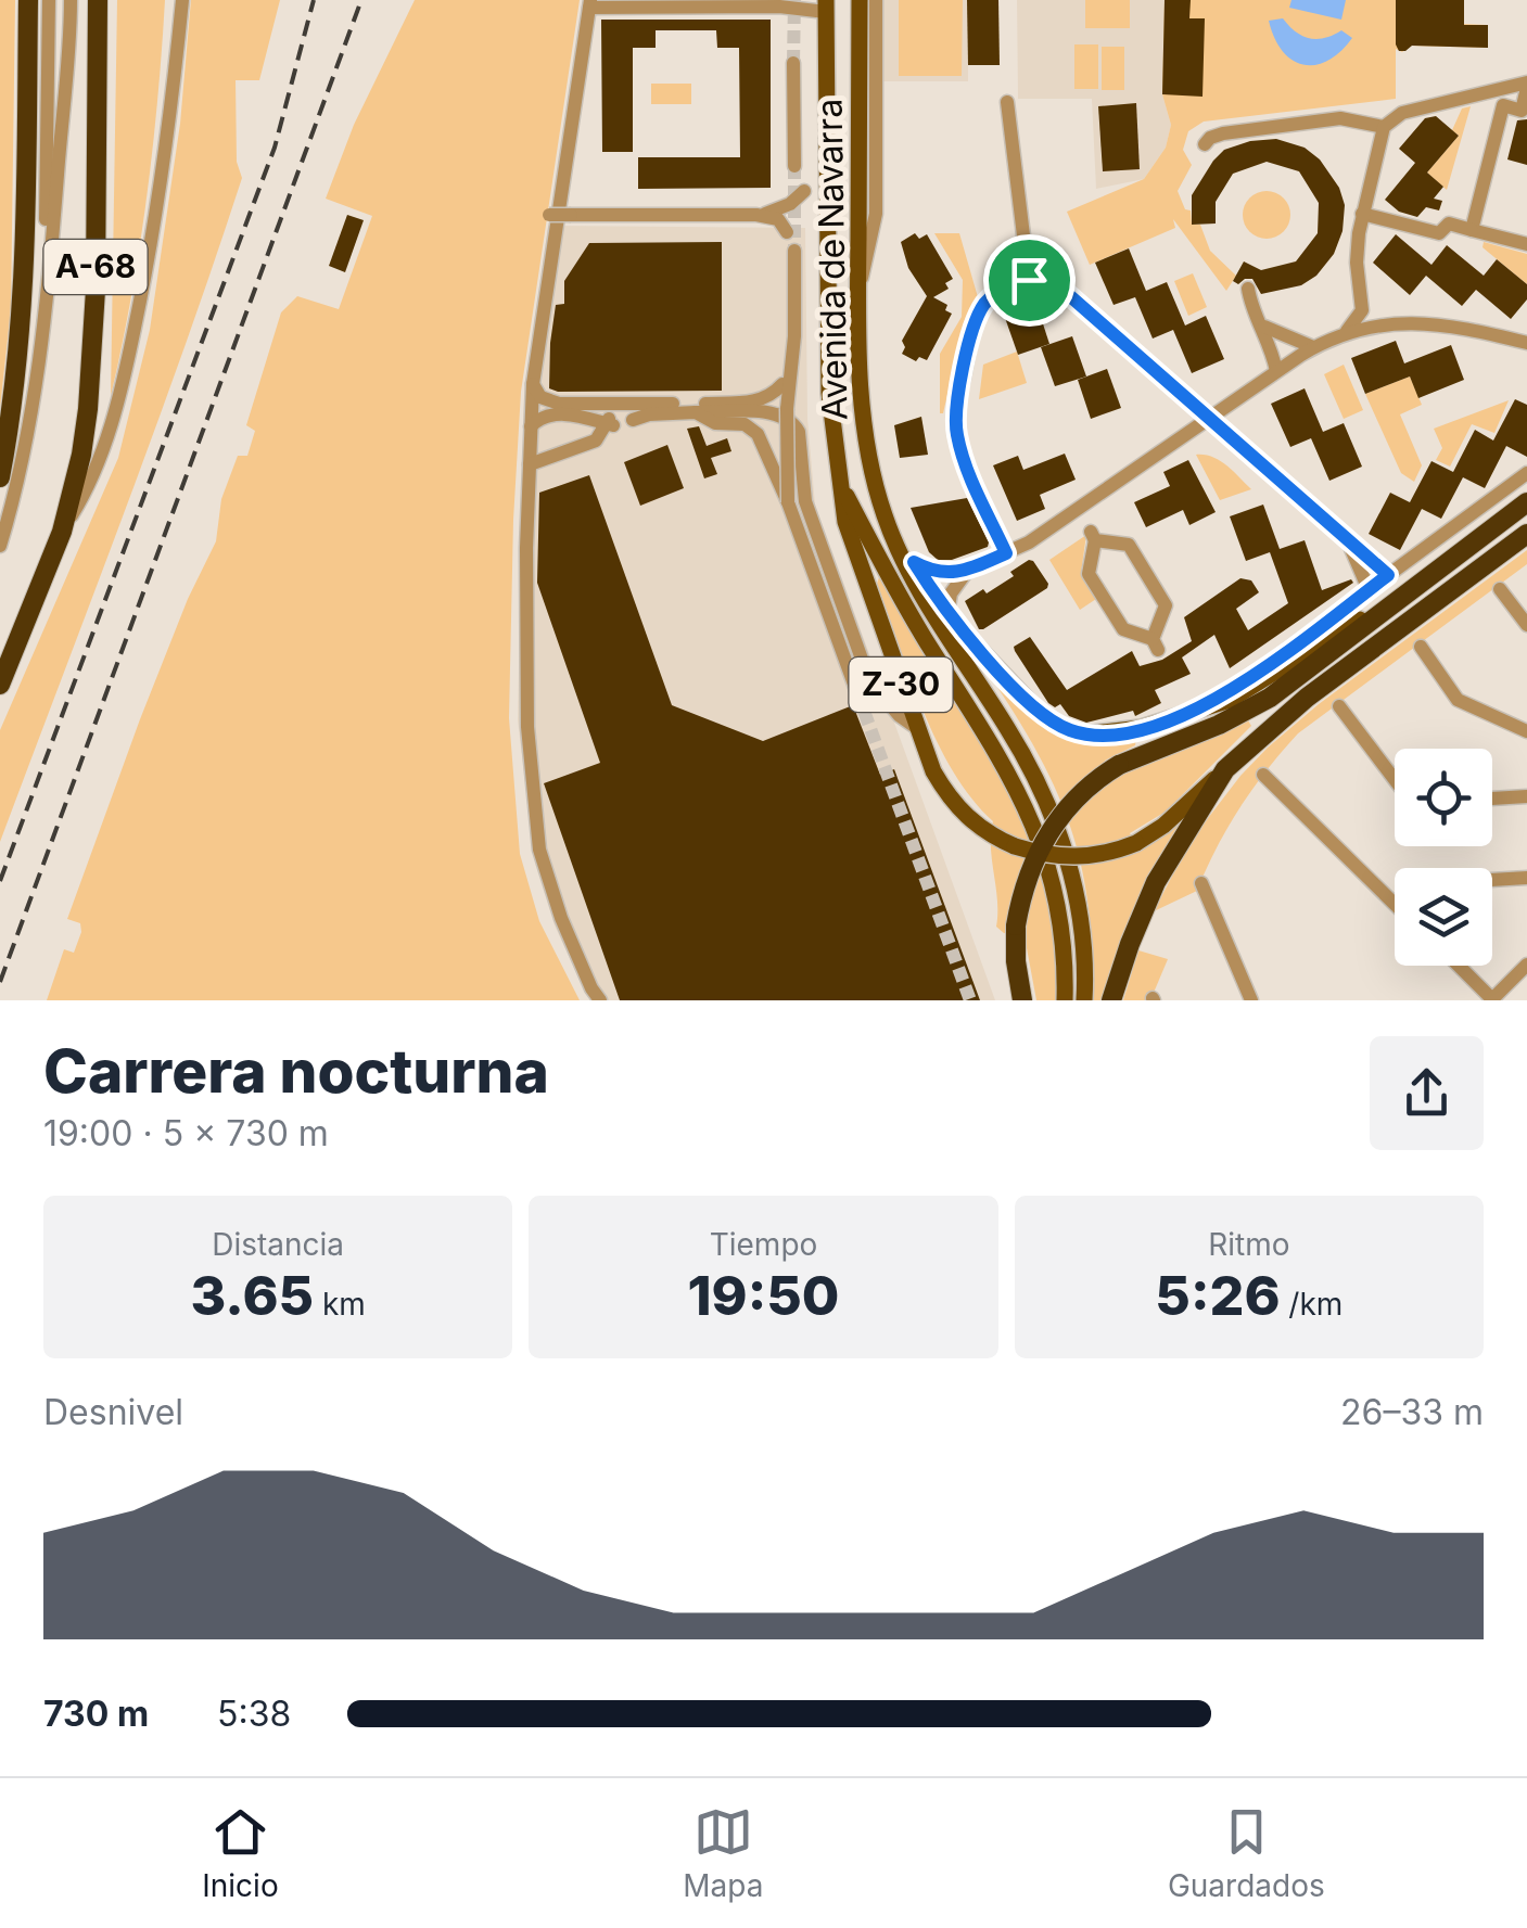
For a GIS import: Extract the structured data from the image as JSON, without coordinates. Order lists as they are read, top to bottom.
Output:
{
  "streets": {
    "highway": ["A-68", "Z-30"],
    "main road": ["Avenida de Navarra"]
  },
  "crossings": [
    ["Avenida de Navarra", "Z-30"]
  ],
  "page": {
    "heading": ["Carrera nocturna", "19:00 · 5 × 730 m"],
    "stats": [
      ["Distancia", "3.65 km"],
      ["Tiempo", "19:50"],
      ["Ritmo", "5:26 /km"]
    ],
    "chart": ["Desnivel", "26–33 m"],
    "list": [
      {
        "name": "730 m",
        "note": "5:38"
      }
    ],
    "tabs": ["Inicio", "Mapa", "Guardados"]
  }
}
